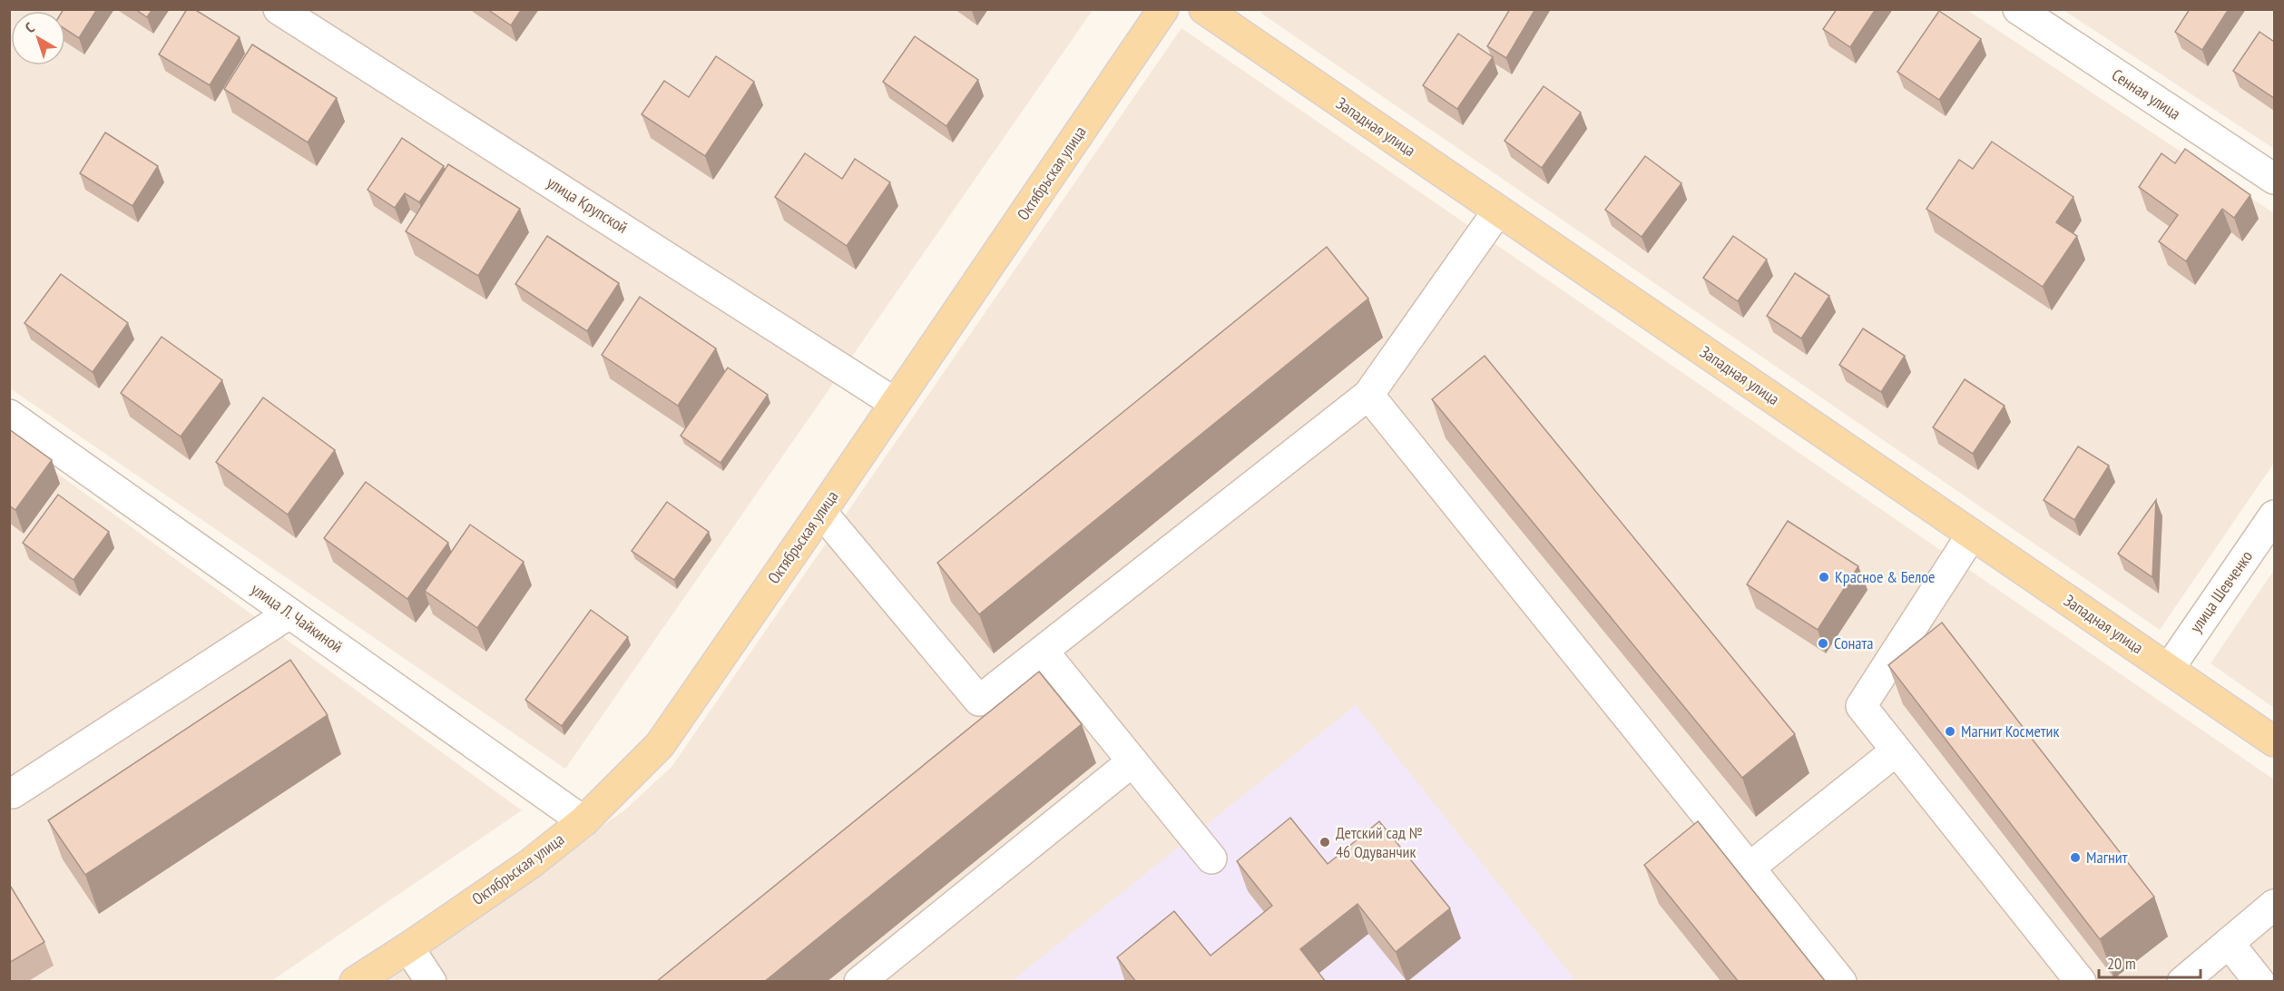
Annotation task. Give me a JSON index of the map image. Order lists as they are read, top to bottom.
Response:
{
  "streets": {
    "main road": ["Западная улица", "Октябрьская улица"],
    "street": [
      "Сенная улица",
      "улица Крупской",
      "улица Шевченко",
      "улица Л. Чайкиной"
    ]
  },
  "crossings": [
    ["Западная улица", "улица Шевченко"],
    ["Октябрьская улица", "улица Крупской"],
    ["Октябрьская улица", "улица Л. Чайкиной"]
  ],
  "places": [
    "Красное & Белое",
    "Соната",
    "Магнит Косметик",
    "Детский сад № 46 Одуванчик",
    "Магнит"
  ],
  "scale_bar": "20 m",
  "north": "top left"
}
